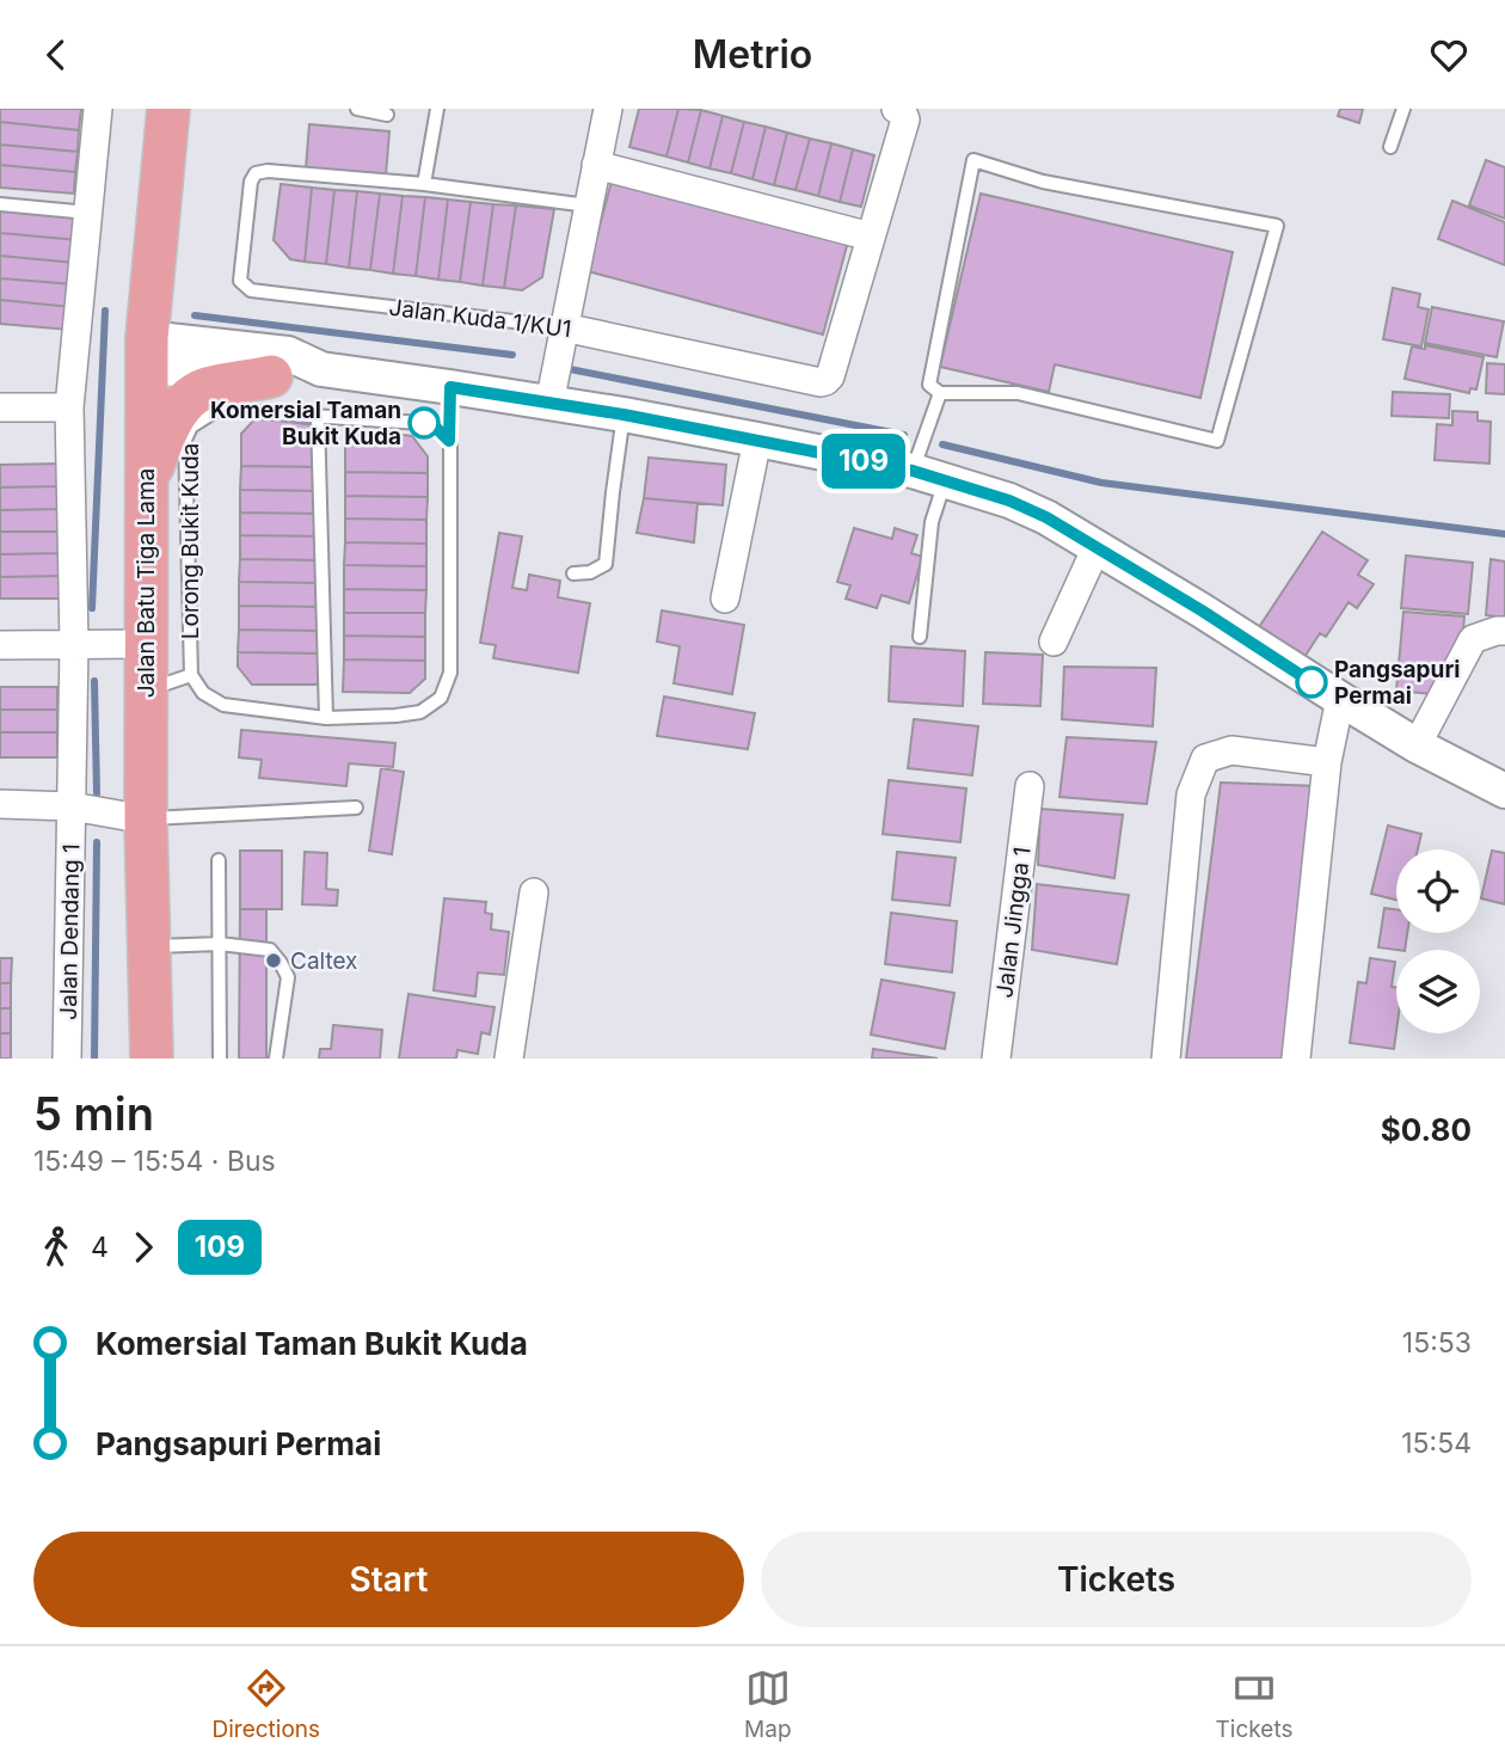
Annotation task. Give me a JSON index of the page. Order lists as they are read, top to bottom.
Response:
{
  "streets": {
    "main road": ["Jalan Batu Tiga Lama"],
    "street": ["Jalan Kuda 1/KU1", "Jalan Jingga 1", "Jalan Dendang 1"],
    "lane": ["Lorong Bukit Kuda"]
  },
  "places": ["Komersial Taman Bukit Kuda", "Pangsapuri Permai", "Caltex"],
  "lines": ["bus line 109"],
  "page": {
    "header": "Metrio",
    "on_map": "109",
    "heading": ["5 min", "15:49 – 15:54 · Bus", "$0.80"],
    "legs": ["4", "109"],
    "list": [
      {
        "name": "Komersial Taman Bukit Kuda",
        "value": "15:53"
      },
      {
        "name": "Pangsapuri Permai",
        "value": "15:54"
      }
    ],
    "buttons": ["Start", "Tickets"],
    "tabs": ["Directions", "Map", "Tickets"]
  }
}
